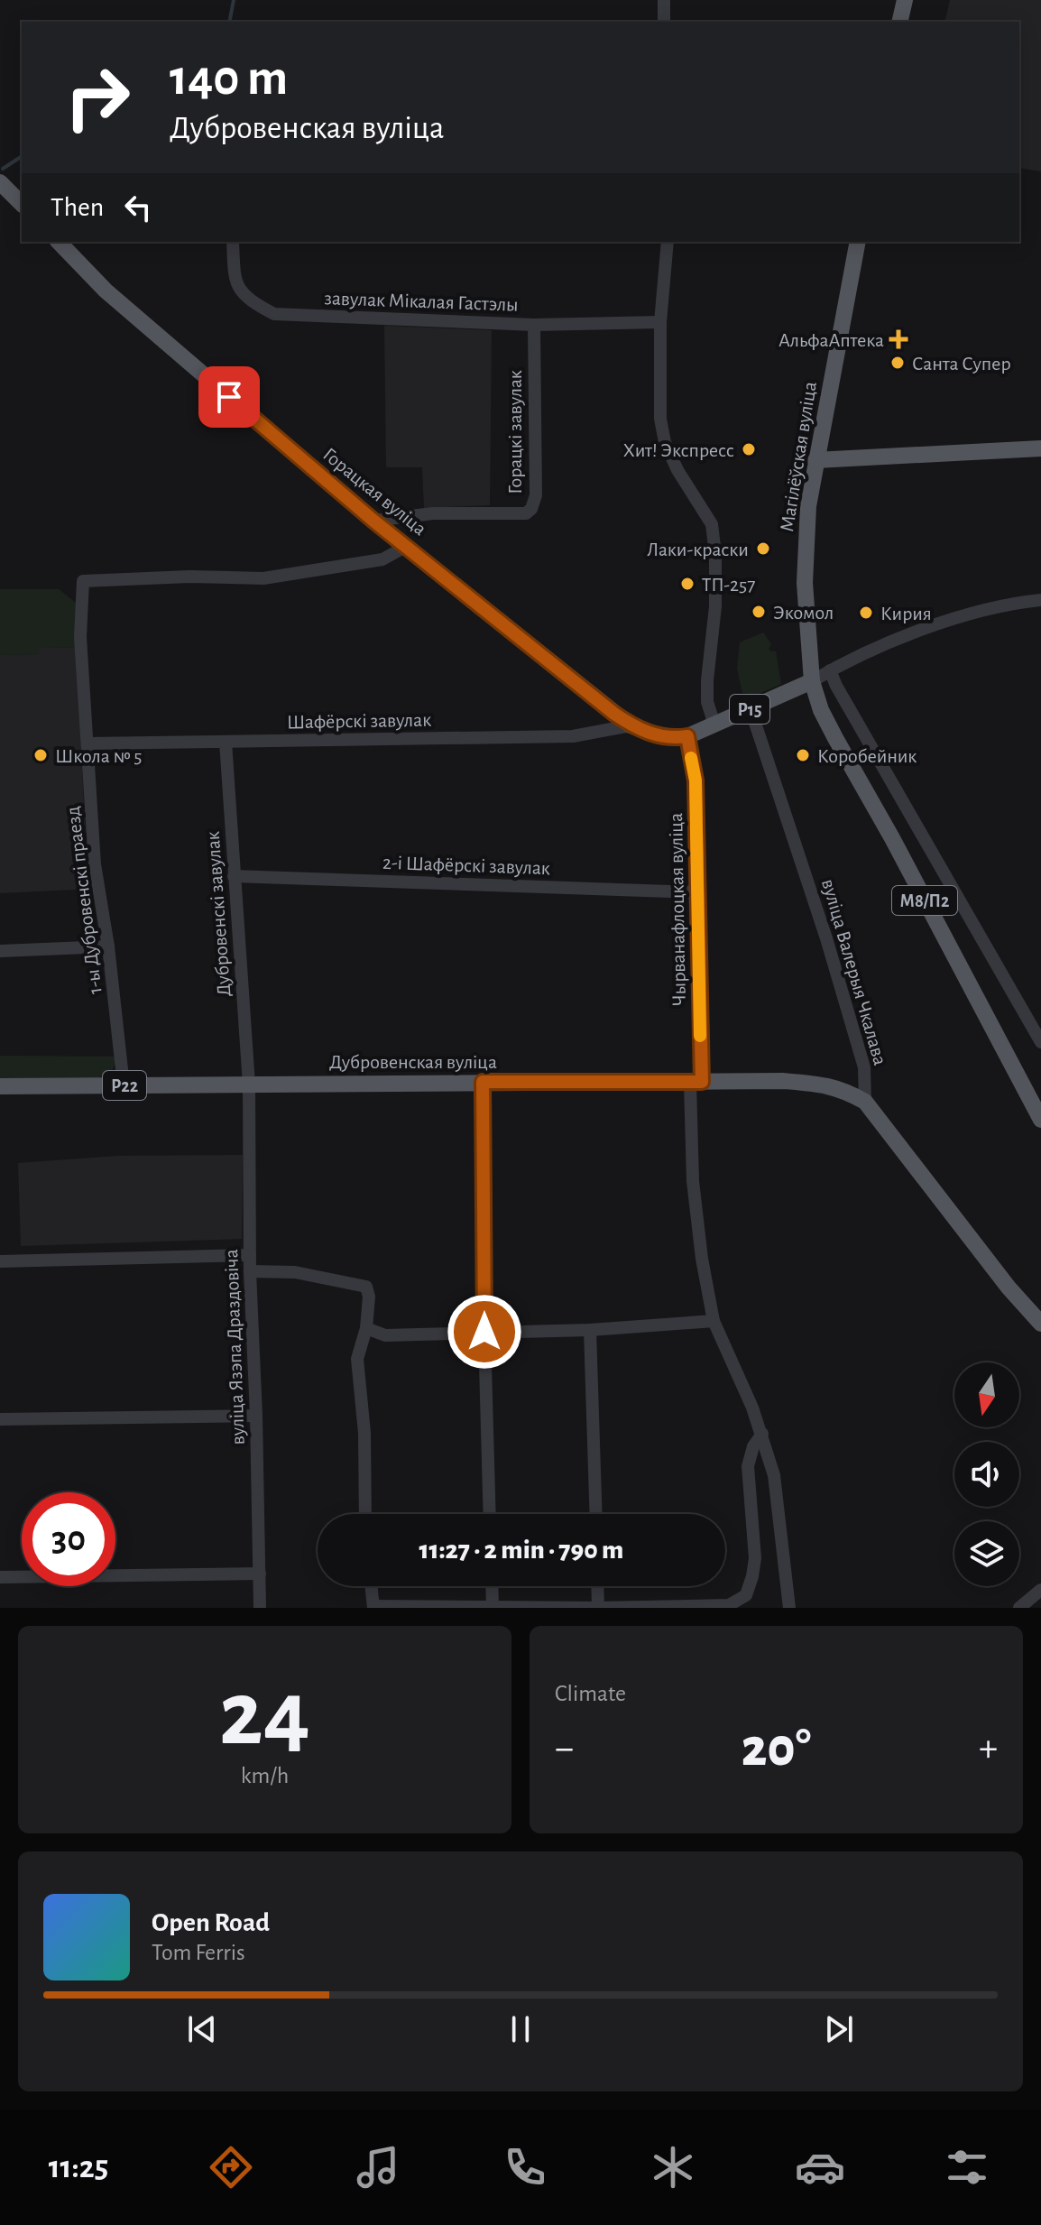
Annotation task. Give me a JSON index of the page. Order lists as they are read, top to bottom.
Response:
{
  "streets": {
    "main road": [
      "Магілёўская вуліца",
      "Горацкая вуліца",
      "Р15",
      "М8/П2",
      "Чырванафлоцкая вуліца",
      "Дубровенская вуліца",
      "Р22"
    ],
    "street": [
      "завулак Мікалая Гастэлы",
      "Горацкі завулак",
      "Шафёрскі завулак",
      "2-і Шафёрскі завулак",
      "1-ы Дубровенскі праезд",
      "Дубровенскі завулак",
      "вуліца Валерыя Чкалава",
      "вуліца Язэпа Драздовіча"
    ]
  },
  "crossings": [
    ["завулак Мікалая Гастэлы", "Горацкі завулак"],
    ["Горацкі завулак", "Горацкая вуліца"],
    ["Магілёўская вуліца", "Р15"],
    ["Магілёўская вуліца", "М8/П2"],
    ["Горацкая вуліца", "Р15"],
    ["Горацкая вуліца", "Шафёрскі завулак"],
    ["Горацкая вуліца", "1-ы Дубровенскі праезд"],
    ["Горацкая вуліца", "Чырванафлоцкая вуліца"],
    ["Р15", "М8/П2"],
    ["Р15", "Чырванафлоцкая вуліца"],
    ["Р15", "вуліца Валерыя Чкалава"],
    ["Шафёрскі завулак", "1-ы Дубровенскі праезд"],
    ["Шафёрскі завулак", "Дубровенскі завулак"],
    ["2-і Шафёрскі завулак", "Чырванафлоцкая вуліца"],
    ["2-і Шафёрскі завулак", "Дубровенскі завулак"],
    ["1-ы Дубровенскі праезд", "Дубровенская вуліца"],
    ["Чырванафлоцкая вуліца", "Дубровенская вуліца"],
    ["Дубровенскі завулак", "Дубровенская вуліца"],
    ["Дубровенскі завулак", "вуліца Язэпа Драздовіча"],
    ["вуліца Валерыя Чкалава", "Дубровенская вуліца"],
    ["вуліца Валерыя Чкалава", "Р22"],
    ["Дубровенская вуліца", "Р22"],
    ["Дубровенская вуліца", "вуліца Язэпа Драздовіча"]
  ],
  "places": {
    "health": ["АльфаАптека"],
    "other": [
      "Санта Супер",
      "Хит! Экспресс",
      "Лаки-краски",
      "ТП-257",
      "Экомол",
      "Кирия",
      "Школа № 5",
      "Коробейник"
    ]
  },
  "north": "bottom",
  "page": {
    "turn": ["140 m", "Дубровенская вуліца"],
    "then": "Then",
    "limit": "30",
    "trip": "11:27 · 2 min · 790 m",
    "tile": [
      ["24", "km/h"],
      "Climate"
    ],
    "heat": ["−", "20°", "+"],
    "song": ["Open Road", "Tom Ferris"],
    "tabs": "11:25"
  }
}
